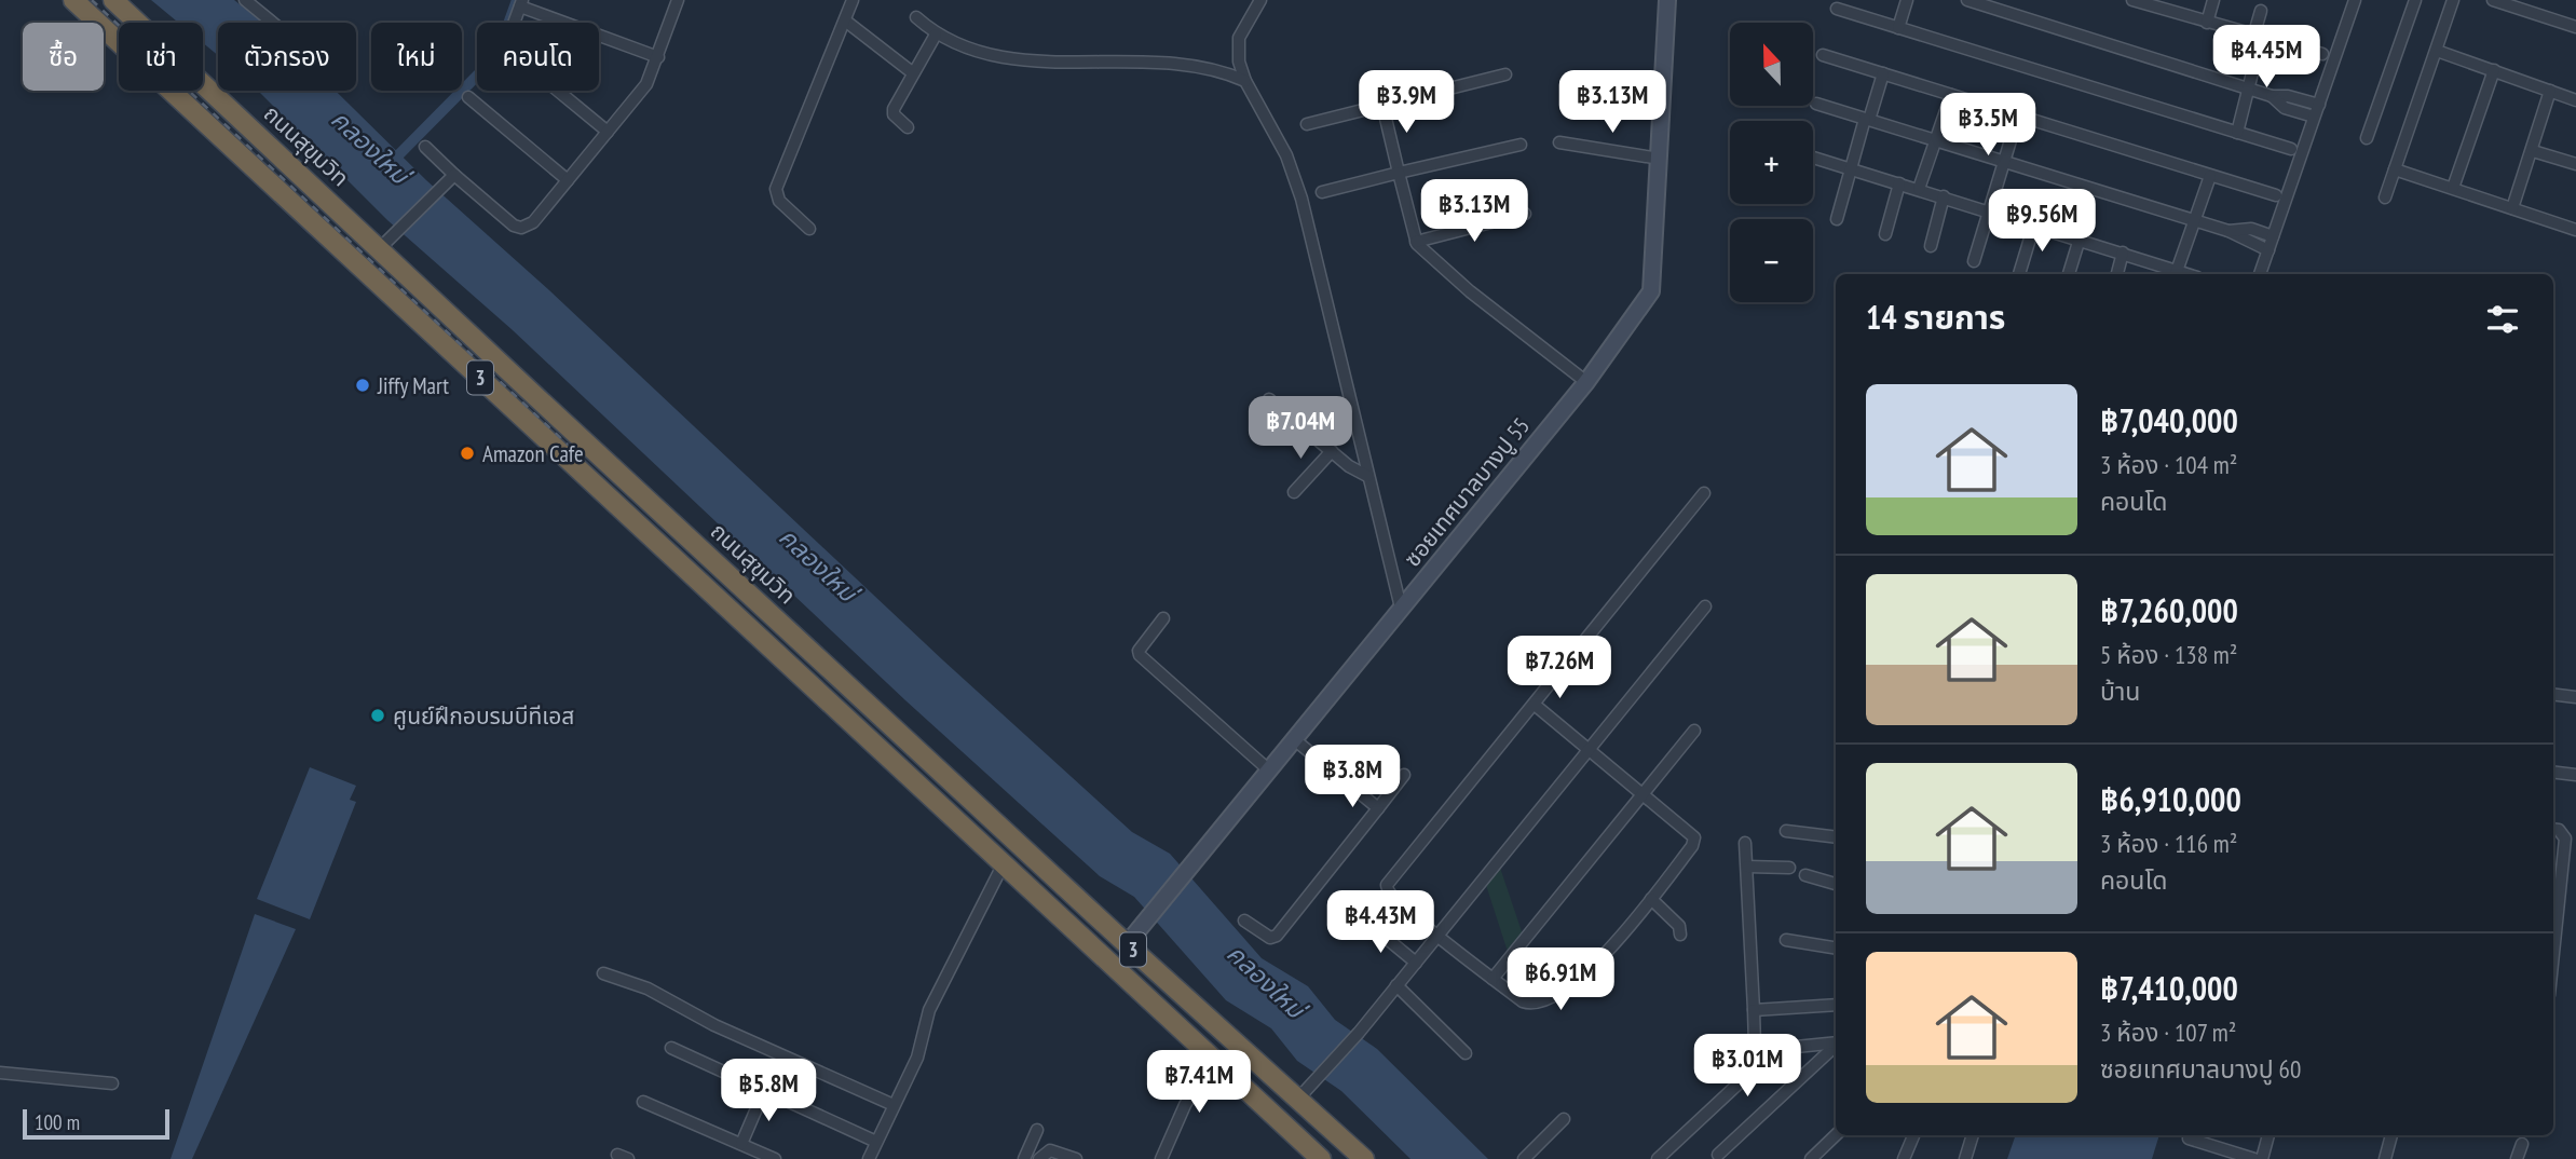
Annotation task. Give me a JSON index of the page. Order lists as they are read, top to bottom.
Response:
{
  "streets": {
    "highway": ["ถนนสุขุมวิท", "3"],
    "street": ["ซอยเทศบาลบางปู 55"]
  },
  "crossings": [
    ["ถนนสุขุมวิท", "ซอยเทศบาลบางปู 55"]
  ],
  "water": ["คลองใหม่"],
  "places": ["Jiffy Mart", "Amazon Cafe", "ศูนย์ฝึกอบรมบีทีเอส"],
  "scale_bar": "100 m",
  "north": "top",
  "page": {
    "map_buttons": ["+", "−"],
    "chip": [
      "ซื้อ",
      "เช่า",
      "ตัวกรอง",
      "ใหม่",
      "คอนโด"
    ],
    "price": [
      "฿4.45M",
      "฿3.9M",
      "฿3.13M",
      "฿3.5M",
      "฿3.13M",
      "฿9.56M",
      "฿7.04M",
      "฿7.26M",
      "฿3.8M",
      "฿4.43M",
      "฿6.91M",
      "฿3.01M",
      "฿7.41M",
      "฿5.8M"
    ],
    "heading": "14 รายการ",
    "list": [
      {
        "name": "฿7,040,000",
        "note": "3 ห้อง · 104 m² · คอนโด"
      },
      {
        "name": "฿7,260,000",
        "note": "5 ห้อง · 138 m² · บ้าน"
      },
      {
        "name": "฿6,910,000",
        "note": "3 ห้อง · 116 m² · คอนโด"
      },
      {
        "name": "฿7,410,000",
        "note": "3 ห้อง · 107 m² · ซอยเทศบาลบางปู 60"
      }
    ],
    "scale": "100 m"
  }
}
